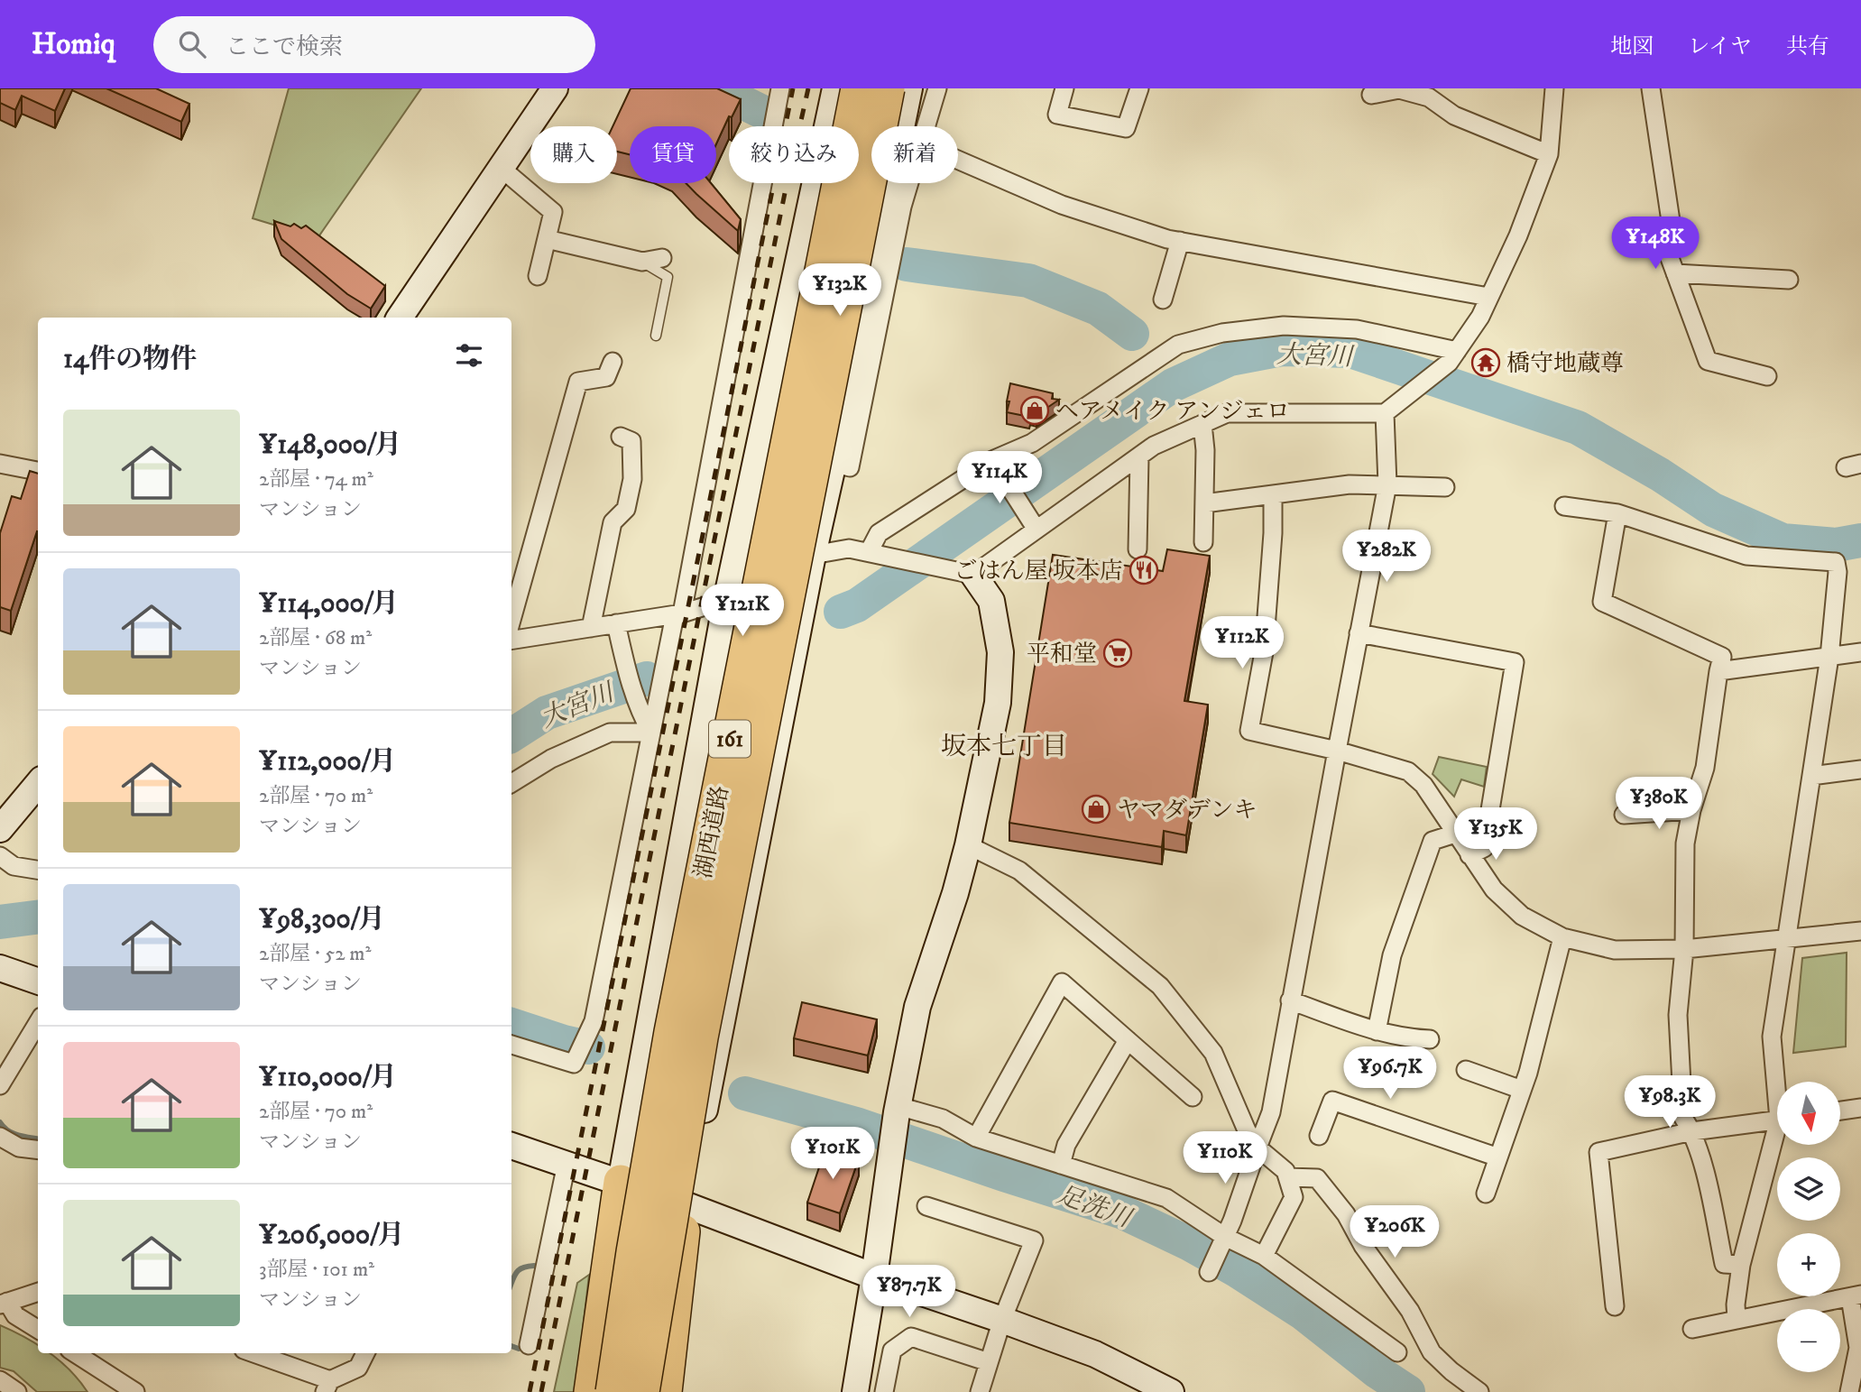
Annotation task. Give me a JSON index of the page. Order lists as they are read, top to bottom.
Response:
{
  "streets": {
    "highway": ["161", "湖西道路"]
  },
  "districts": ["坂本七丁目"],
  "water": ["大宮川", "足洗川"],
  "places": {
    "temple": ["橋守地蔵尊"],
    "shop": ["ヘアメイク アンジェロ", "ヤマダデンキ"],
    "restaurant": ["ごはん屋 坂本店"],
    "supermarket": ["平和堂"]
  },
  "north": "bottom",
  "page": {
    "header": "Homiq",
    "search": "ここで検索",
    "nav": ["地図", "レイヤ", "共有"],
    "chip": [
      "購入",
      "賃貸",
      "絞り込み",
      "新着"
    ],
    "price": [
      "¥148K",
      "¥132K",
      "¥114K",
      "¥282K",
      "¥121K",
      "¥112K",
      "¥380K",
      "¥135K",
      "¥96.7K",
      "¥98.3K",
      "¥101K",
      "¥110K",
      "¥206K",
      "¥87.7K"
    ],
    "heading": "14件の物件",
    "list": [
      {
        "name": "¥148,000/月",
        "note": "2部屋 · 74 m² · マンション"
      },
      {
        "name": "¥114,000/月",
        "note": "2部屋 · 68 m² · マンション"
      },
      {
        "name": "¥112,000/月",
        "note": "2部屋 · 70 m² · マンション"
      },
      {
        "name": "¥98,300/月",
        "note": "2部屋 · 52 m² · マンション"
      },
      {
        "name": "¥110,000/月",
        "note": "2部屋 · 70 m² · マンション"
      },
      {
        "name": "¥206,000/月",
        "note": "3部屋 · 101 m² · マンション"
      }
    ],
    "map_buttons": ["+", "−"]
  }
}
